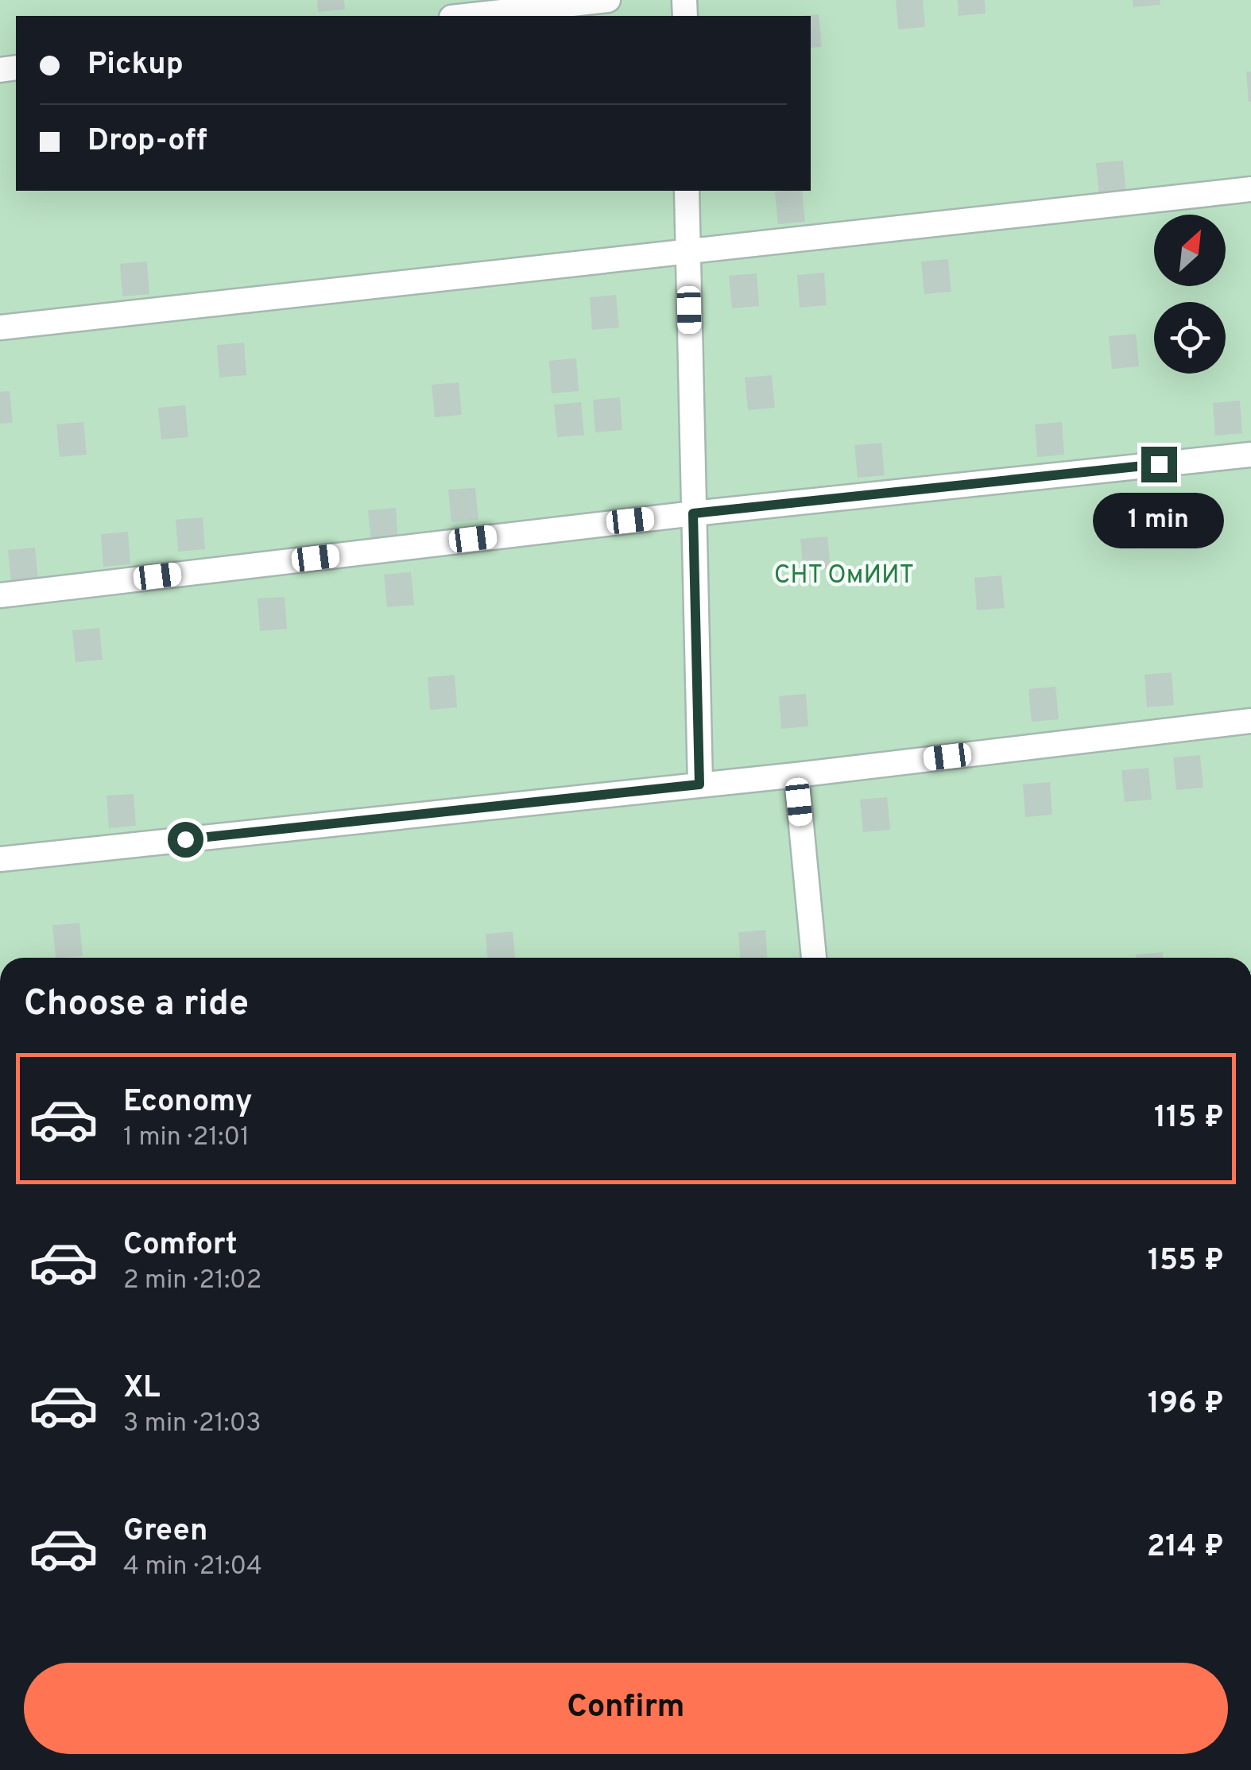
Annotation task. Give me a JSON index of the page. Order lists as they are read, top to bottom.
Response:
{
  "parks": ["СНТ ОмИИТ"],
  "north": "top right",
  "page": {
    "banner": ["Pickup", "Drop-off"],
    "bubble": "1 min",
    "heading": "Choose a ride",
    "list": [
      {
        "name": "Economy",
        "note": "1 min · 21:01",
        "value": "115 ₽"
      },
      {
        "name": "Comfort",
        "note": "2 min · 21:02",
        "value": "155 ₽"
      },
      {
        "name": "XL",
        "note": "3 min · 21:03",
        "value": "196 ₽"
      },
      {
        "name": "Green",
        "note": "4 min · 21:04",
        "value": "214 ₽"
      }
    ],
    "buttons": "Confirm"
  }
}
